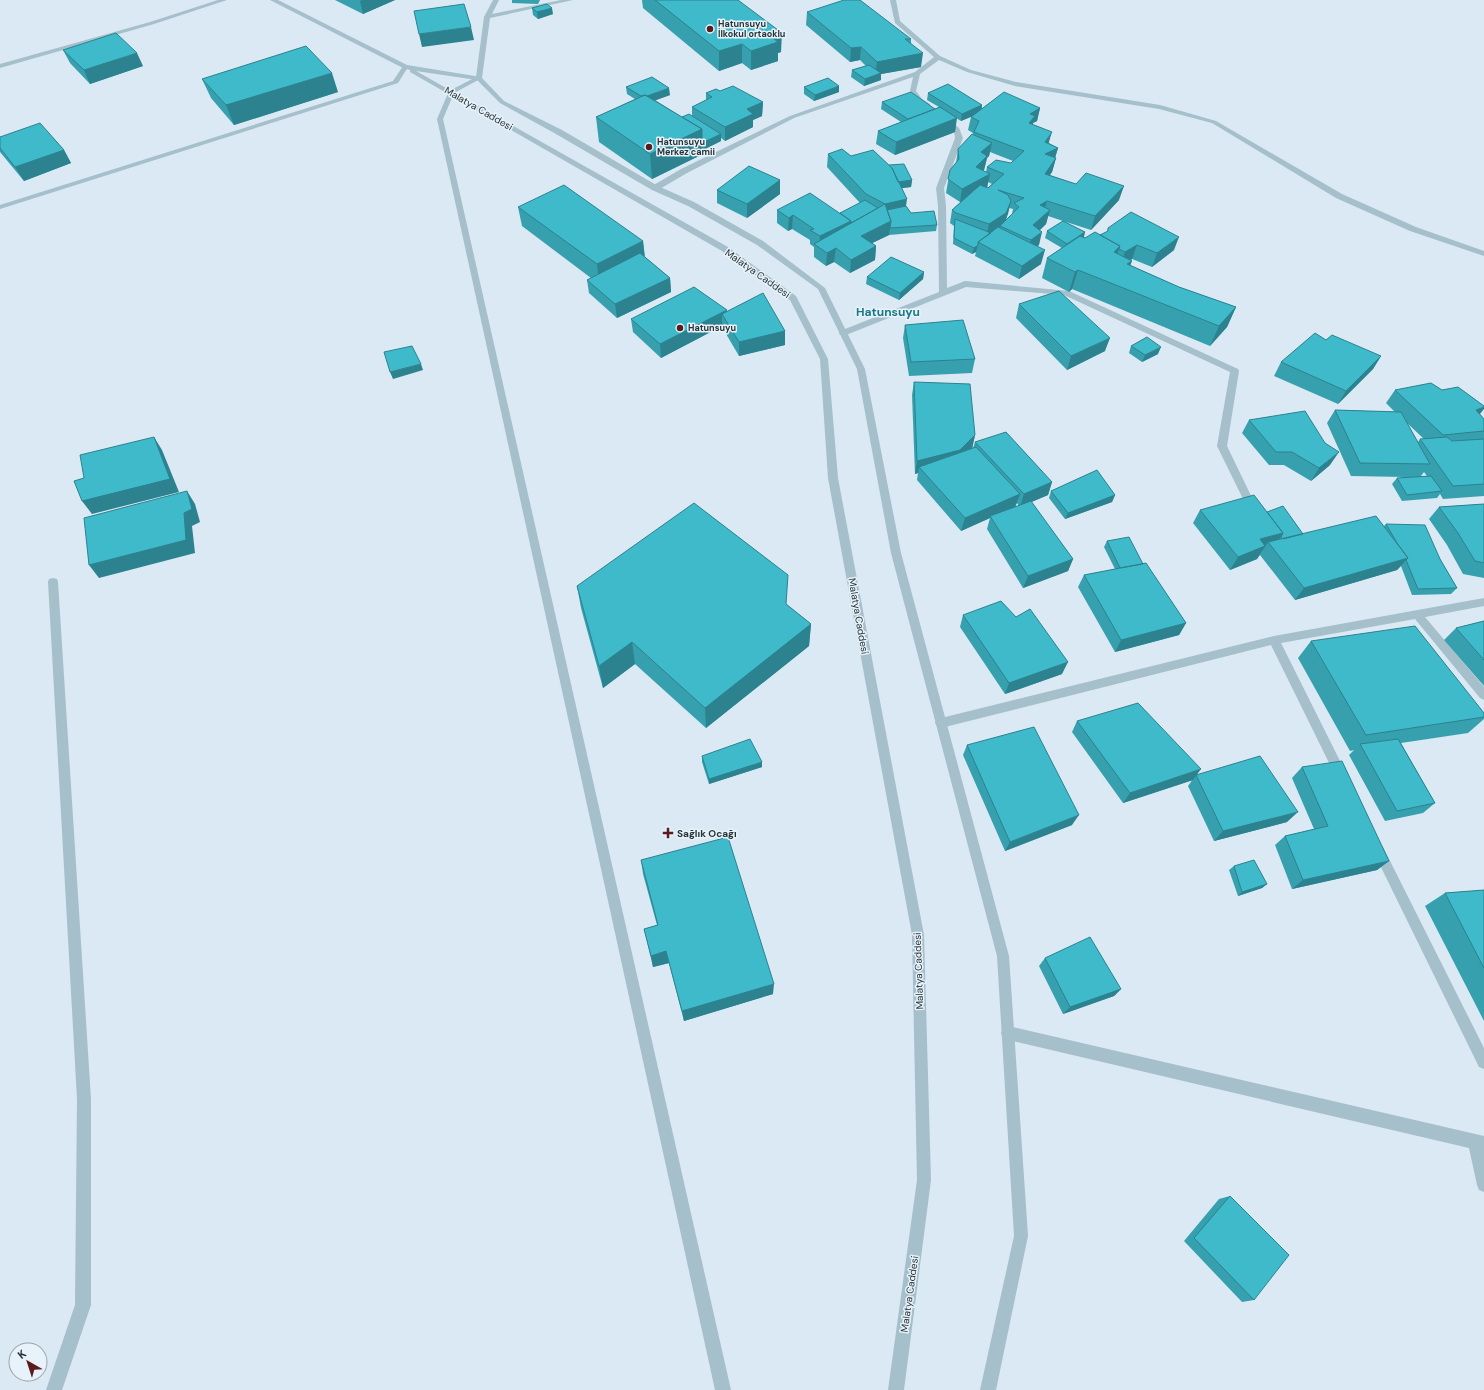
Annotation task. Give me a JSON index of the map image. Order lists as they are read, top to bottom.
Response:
{
  "streets": {
    "street": ["Malatya Caddesi"]
  },
  "districts": ["Hatunsuyu"],
  "places": {
    "other": ["Hatunsuyu İlkokul ortaoklu", "Hatunsuyu Merkez camii", "Hatunsuyu"],
    "health": ["Sağlık Ocağı"]
  },
  "north": "top left"
}
